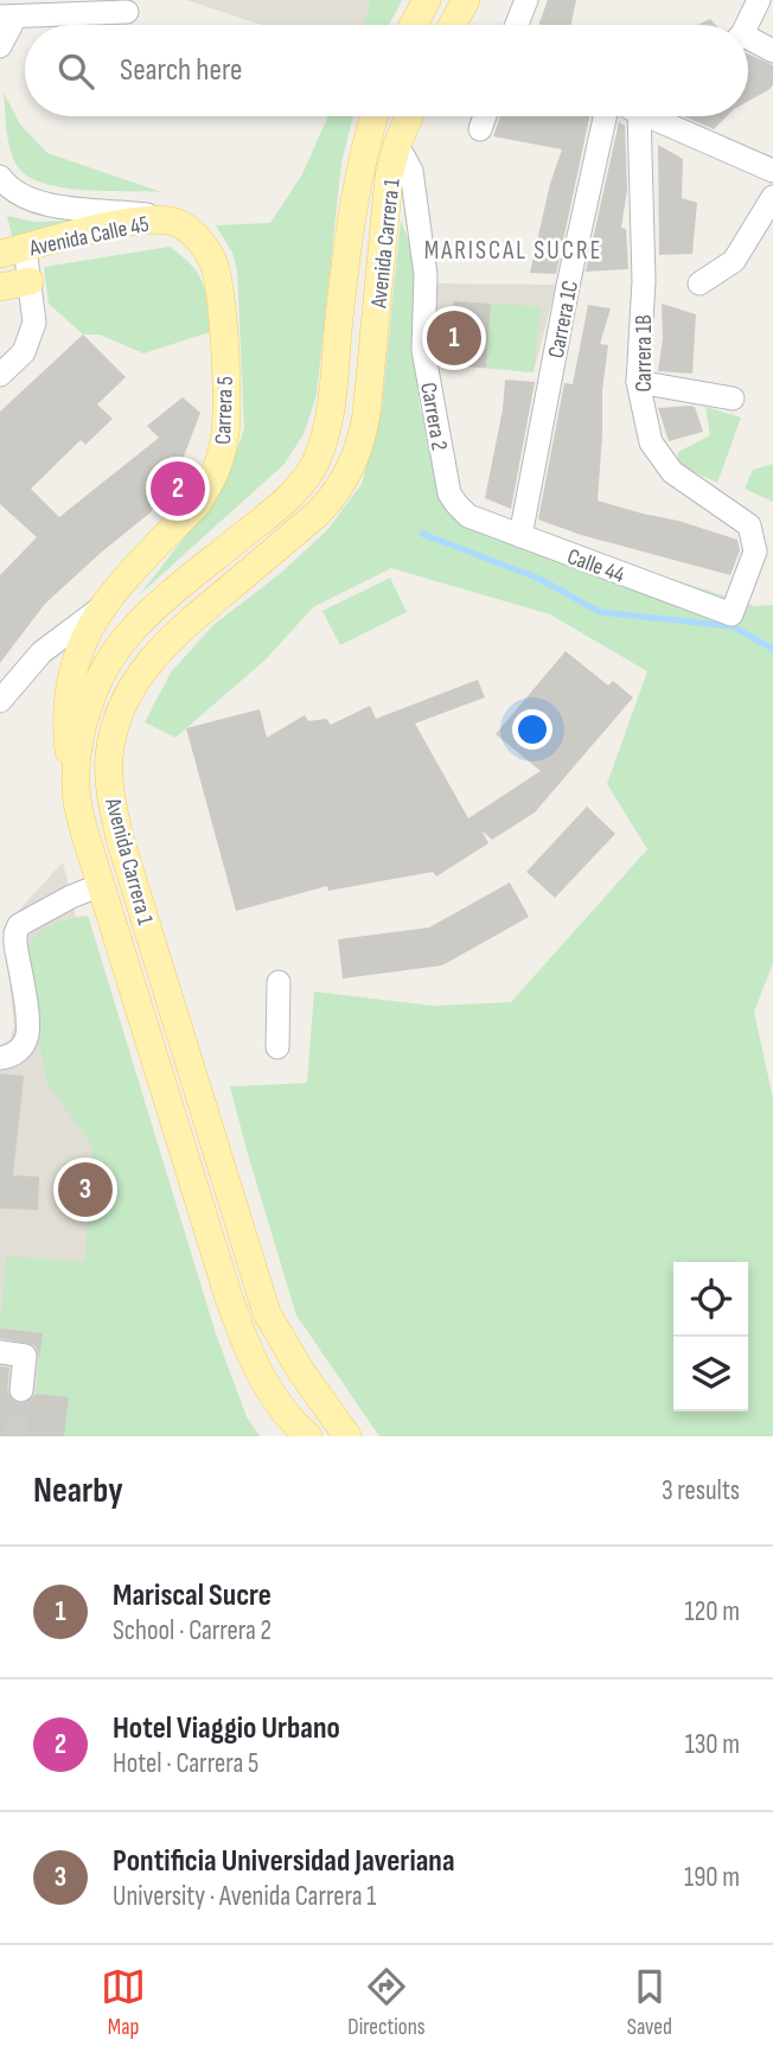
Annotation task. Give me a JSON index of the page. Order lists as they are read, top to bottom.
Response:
{
  "streets": {
    "main road": ["Avenida Calle 45", "Avenida Carrera 1", "Carrera 5"],
    "street": [
      "Carrera 1C",
      "Carrera 1B",
      "Carrera 2",
      "Calle 44"
    ]
  },
  "crossings": [
    ["Avenida Calle 45", "Carrera 5"],
    ["Avenida Carrera 1", "Carrera 5"],
    ["Avenida Carrera 1", "Carrera 2"],
    ["Carrera 1C", "Calle 44"],
    ["Carrera 1B", "Calle 44"],
    ["Carrera 2", "Calle 44"]
  ],
  "districts": ["MARISCAL SUCRE"],
  "page": {
    "search": "Search here",
    "pins": ["1", "2", "3"],
    "heading": ["Nearby", "3 results"],
    "list": [
      {
        "mark": "1",
        "name": "Mariscal Sucre",
        "note": "School · Carrera 2",
        "value": "120 m"
      },
      {
        "mark": "2",
        "name": "Hotel Viaggio Urbano",
        "note": "Hotel · Carrera 5",
        "value": "130 m"
      },
      {
        "mark": "3",
        "name": "Pontificia Universidad Javeriana",
        "note": "University · Avenida Carrera 1",
        "value": "190 m"
      }
    ],
    "nav": ["Map", "Directions", "Saved"]
  }
}
